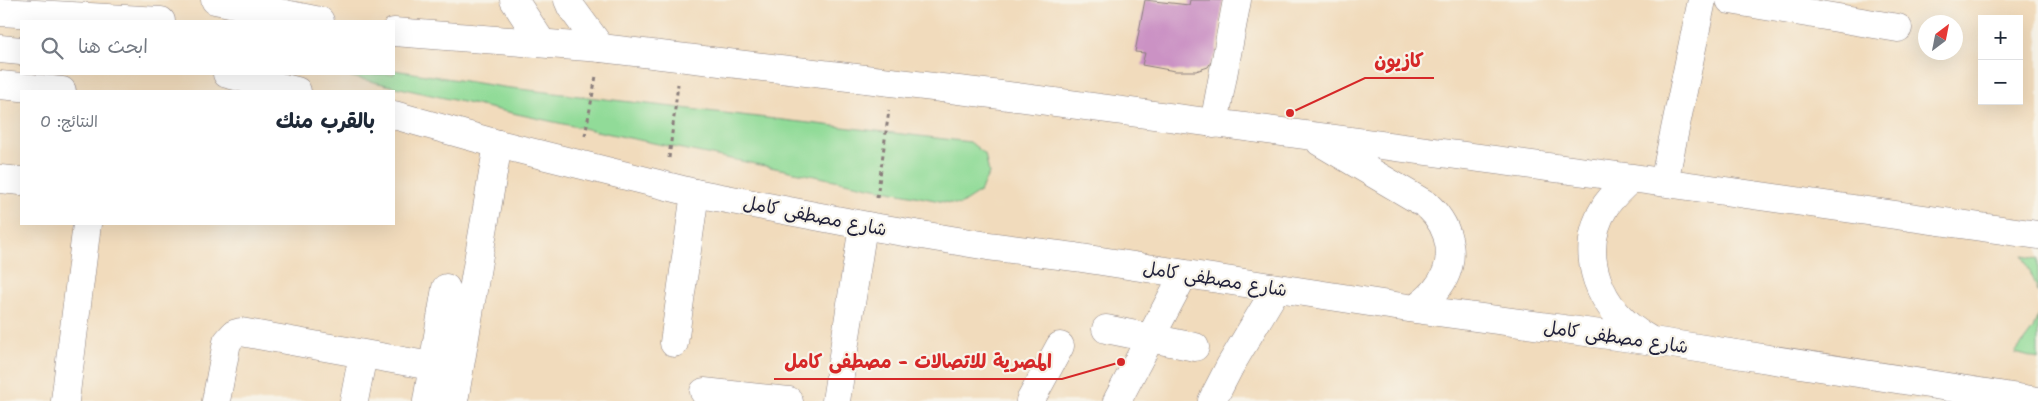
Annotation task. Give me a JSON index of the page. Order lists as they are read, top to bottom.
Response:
{
  "streets": {
    "main road": ["شارع مصطفى كامل"]
  },
  "places": ["كازيون", "المصرية للاتصالات - مصطفى كامل"],
  "north": "top right",
  "page": {
    "map_buttons": ["+", "−"],
    "search": "ابحث هنا",
    "heading": ["بالقرب منك", "النتائج: 0"]
  }
}
